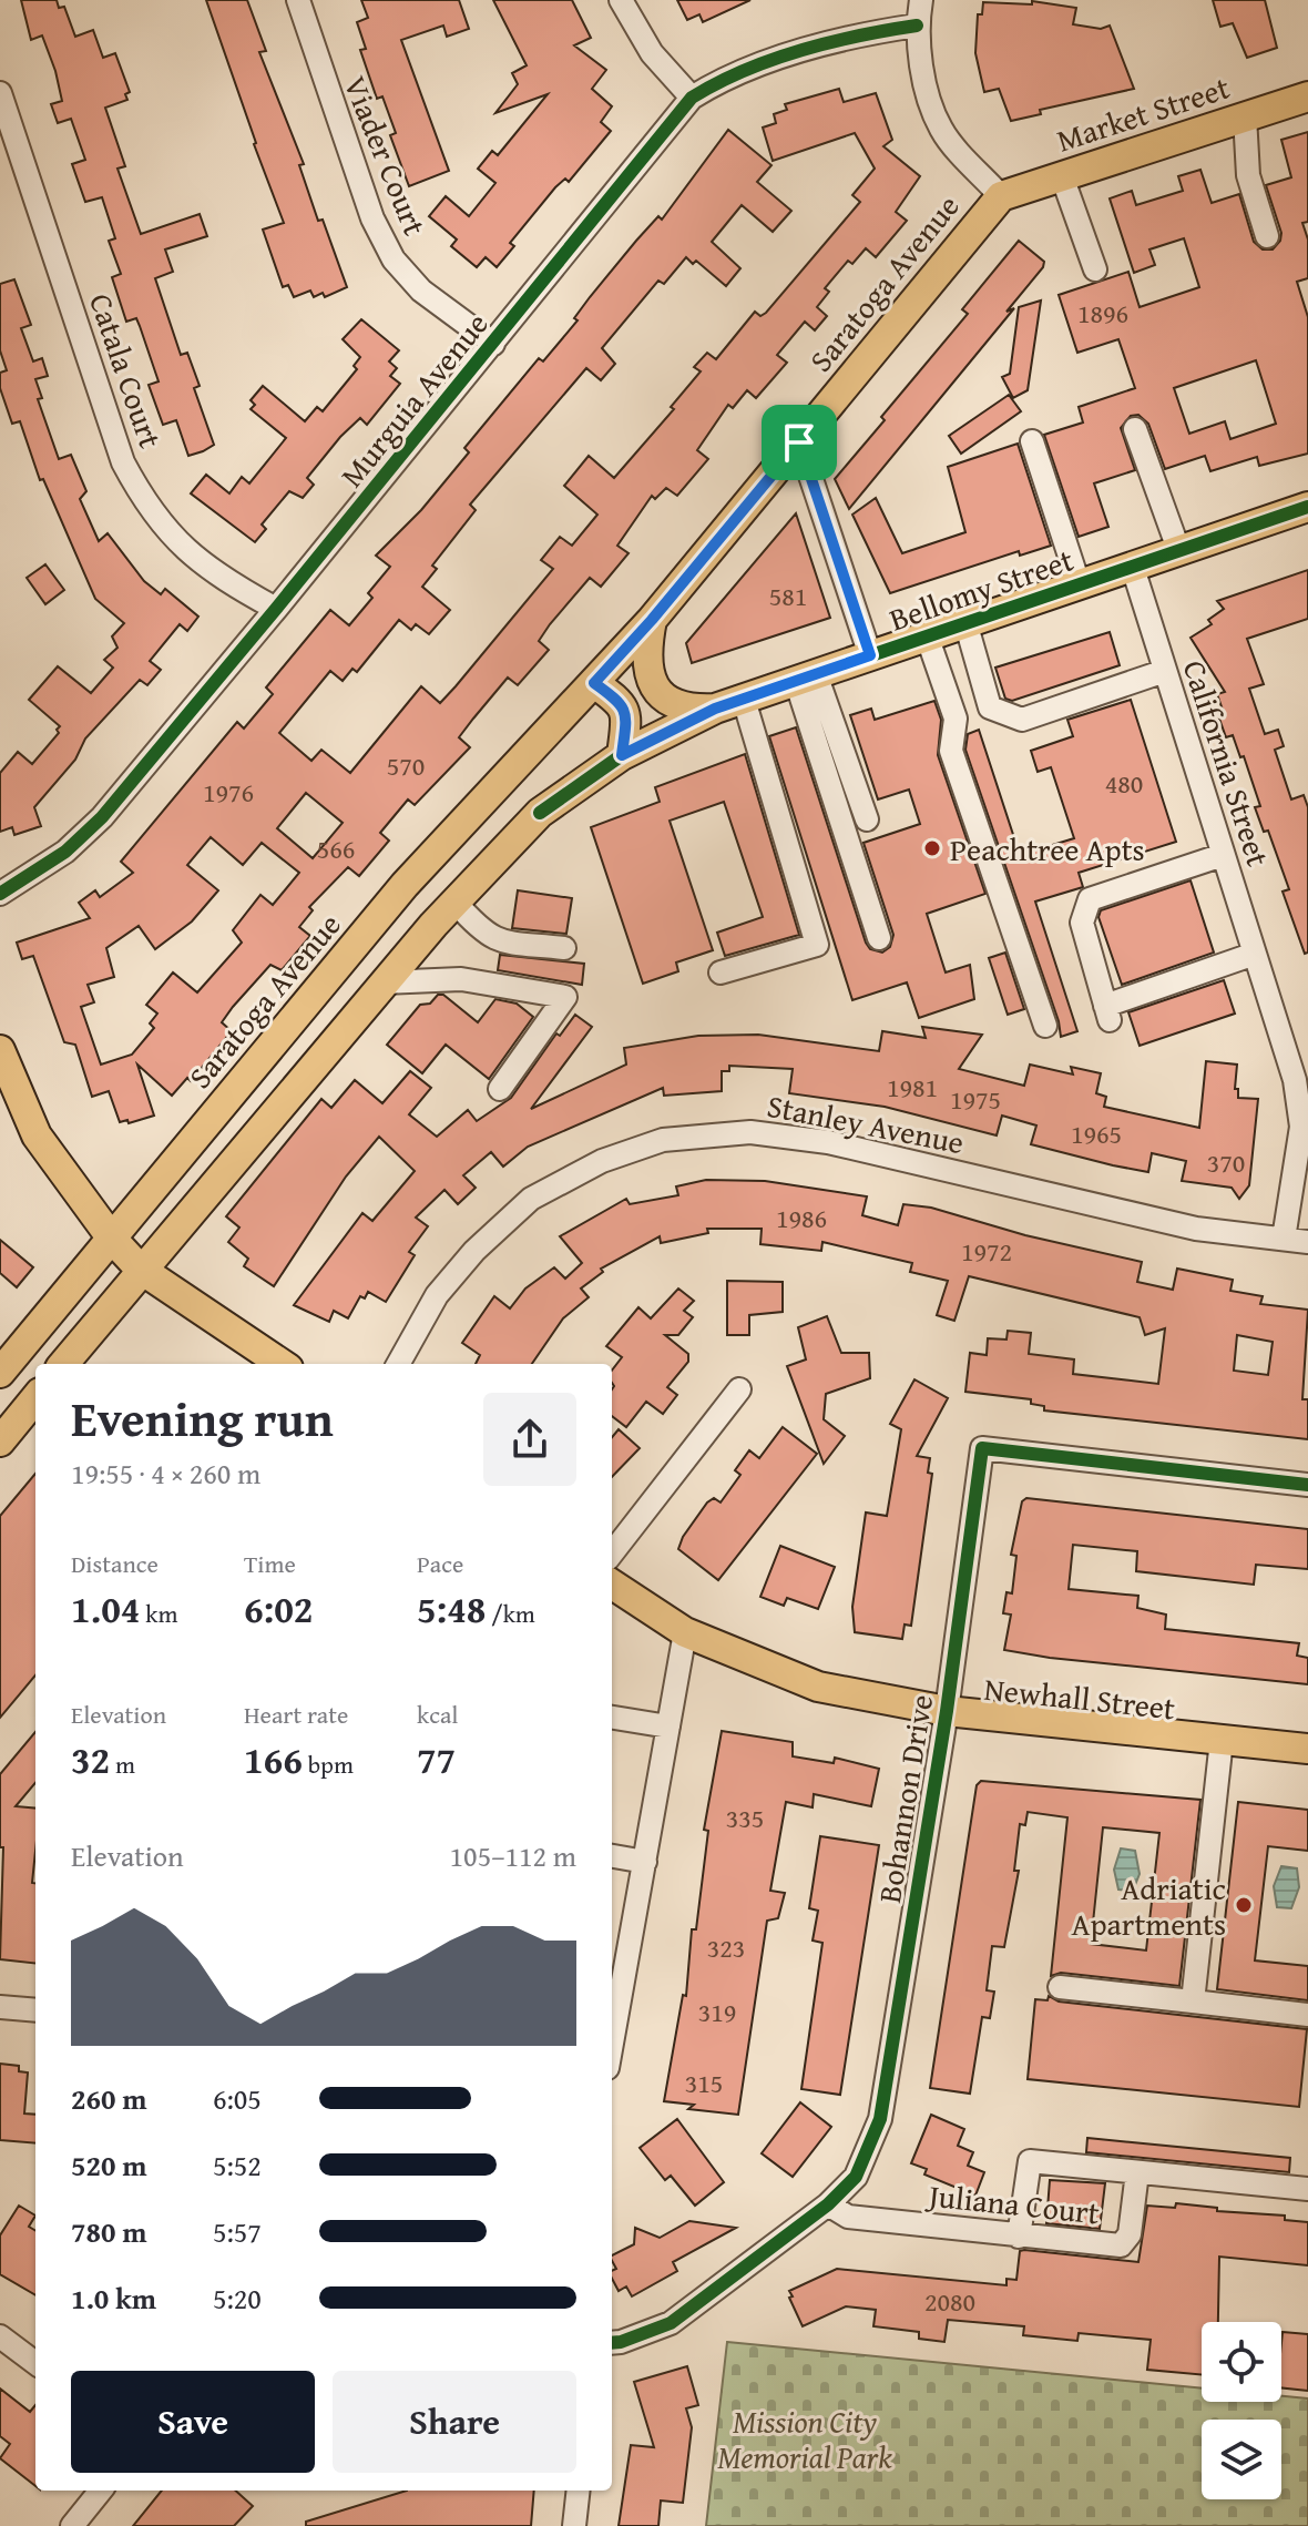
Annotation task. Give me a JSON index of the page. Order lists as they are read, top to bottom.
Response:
{
  "streets": {
    "main road": [
      "Market Street",
      "Saratoga Avenue",
      "Bellomy Street",
      "Newhall Street"
    ],
    "street": [
      "Viader Court",
      "Catala Court",
      "Murguia Avenue",
      "California Street",
      "Stanley Avenue",
      "Bohannon Drive",
      "Juliana Court"
    ]
  },
  "crossings": [
    ["Market Street", "Saratoga Avenue"],
    ["Viader Court", "Murguia Avenue"],
    ["Catala Court", "Murguia Avenue"],
    ["Bellomy Street", "California Street"],
    ["California Street", "Stanley Avenue"],
    ["Newhall Street", "Bohannon Drive"],
    ["Bohannon Drive", "Juliana Court"]
  ],
  "parks": ["Mission City Memorial Park"],
  "places": ["Peachtree Apts", "Adriatic Apartments"],
  "house_numbers": [
    "1896",
    "581",
    "570",
    "480",
    "1976",
    "566",
    "1981",
    "1975",
    "1965",
    "370",
    "1986",
    "1972",
    "335",
    "323",
    "319",
    "315",
    "2080"
  ],
  "page": {
    "heading": ["Evening run", "19:55 · 4 × 260 m"],
    "stats": [
      ["Distance", "1.04 km"],
      ["Time", "6:02"],
      ["Pace", "5:48 /km"],
      ["Elevation", "32 m"],
      ["Heart rate", "166 bpm"],
      ["kcal", "77"]
    ],
    "chart": ["Elevation", "105–112 m"],
    "list": [
      {
        "name": "260 m",
        "note": "6:05"
      },
      {
        "name": "520 m",
        "note": "5:52"
      },
      {
        "name": "780 m",
        "note": "5:57"
      },
      {
        "name": "1.0 km",
        "note": "5:20"
      }
    ],
    "buttons": ["Save", "Share"]
  }
}
